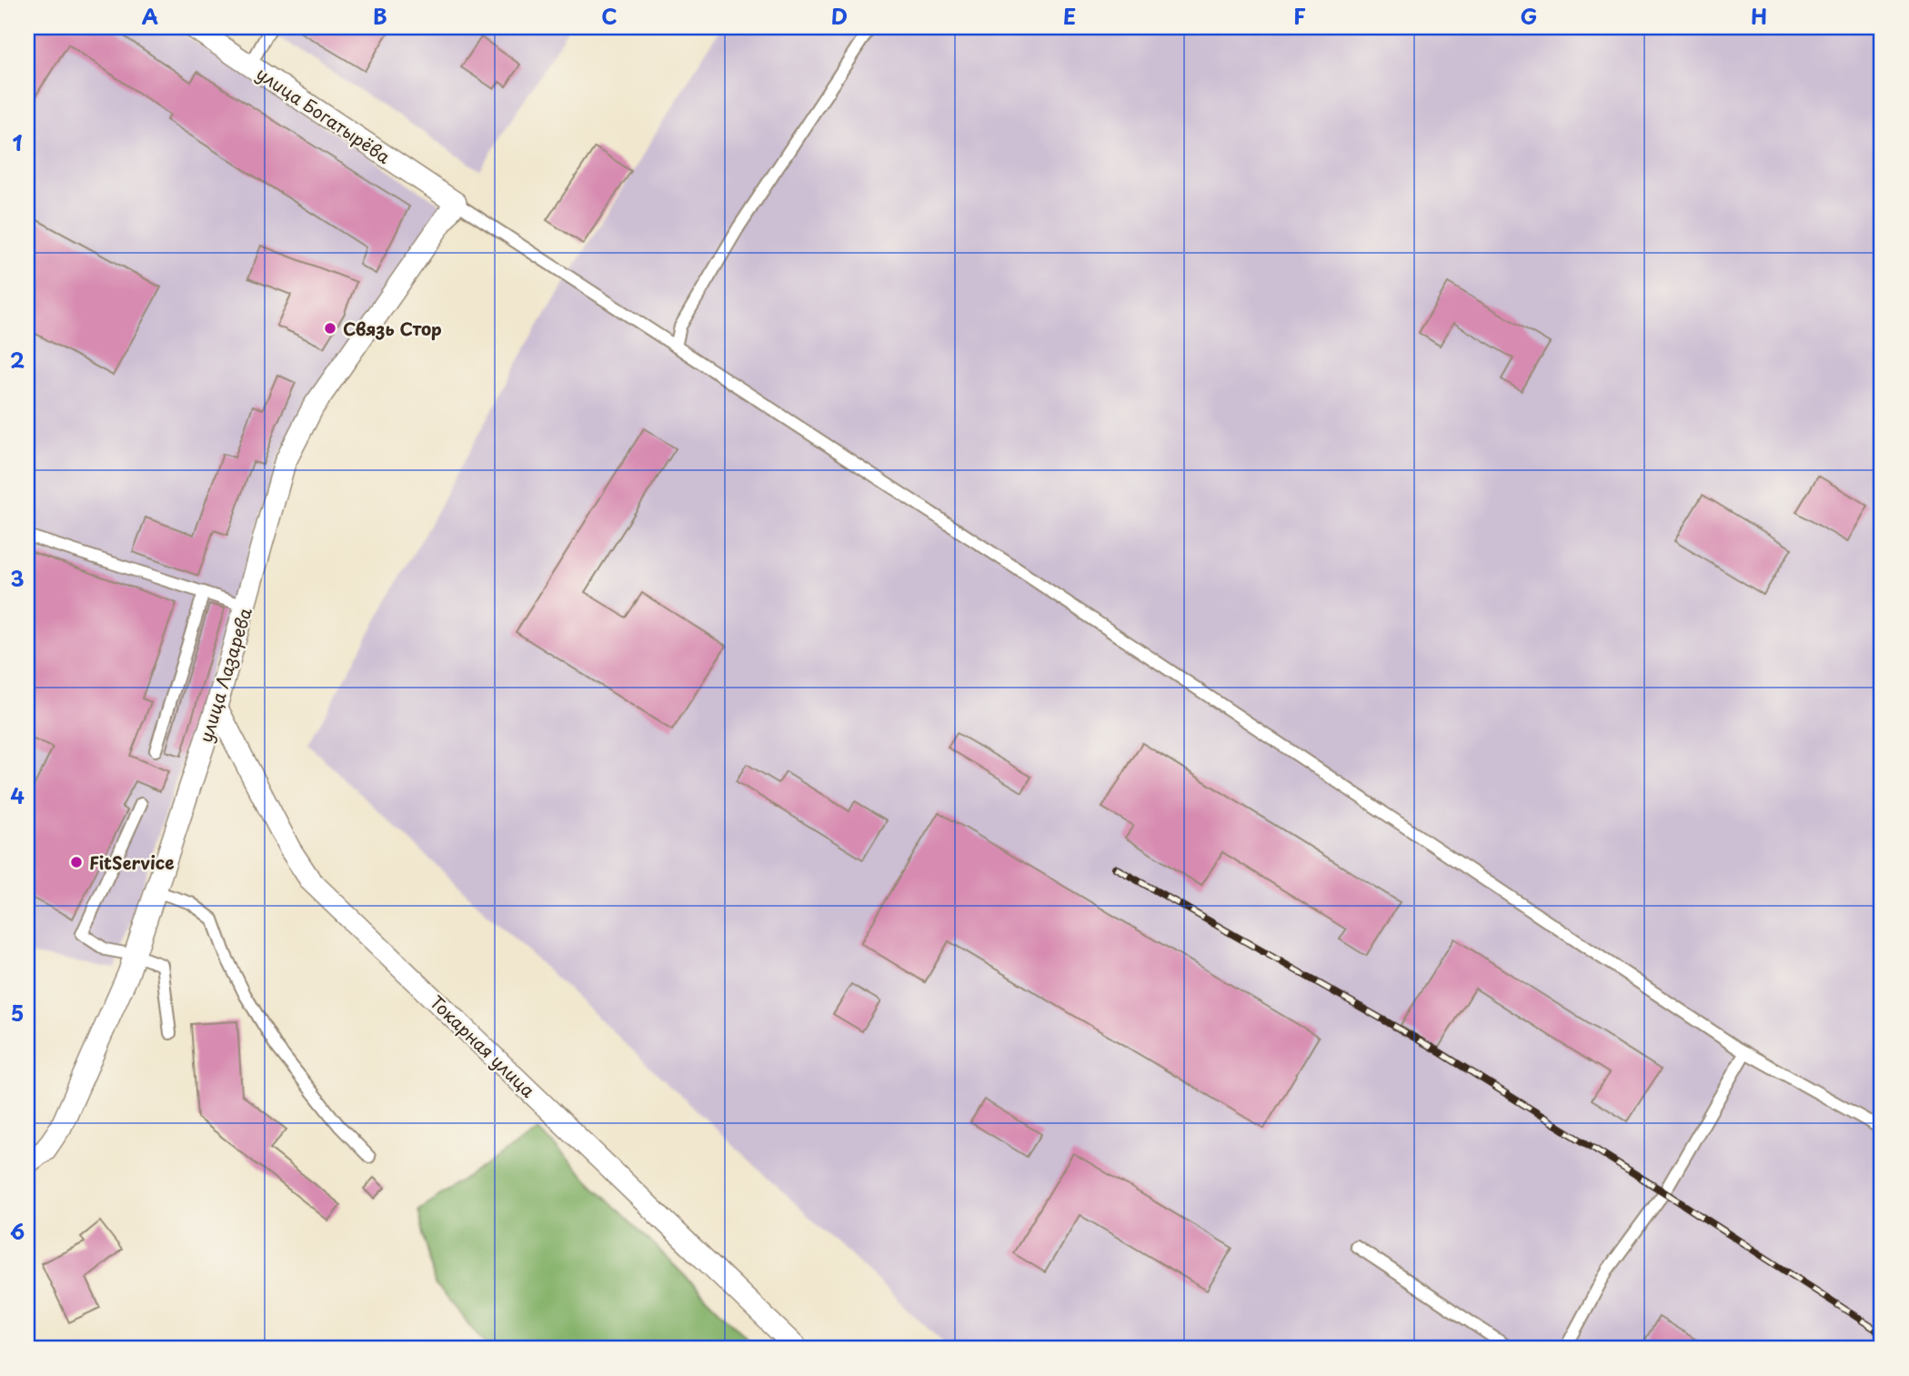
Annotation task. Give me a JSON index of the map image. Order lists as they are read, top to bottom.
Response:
{
  "streets": {
    "street": ["улица Богатырёва", "улица Лазарева", "Токарная улица"]
  },
  "crossings": [
    ["улица Богатырёва", "улица Лазарева"],
    ["улица Лазарева", "Токарная улица"]
  ],
  "places": ["Связь Стор", "FitService"],
  "grid": {
    "columns": [
      "A",
      "B",
      "C",
      "D",
      "E",
      "F",
      "G",
      "H"
    ],
    "rows": [
      "1",
      "2",
      "3",
      "4",
      "5",
      "6"
    ]
  }
}
